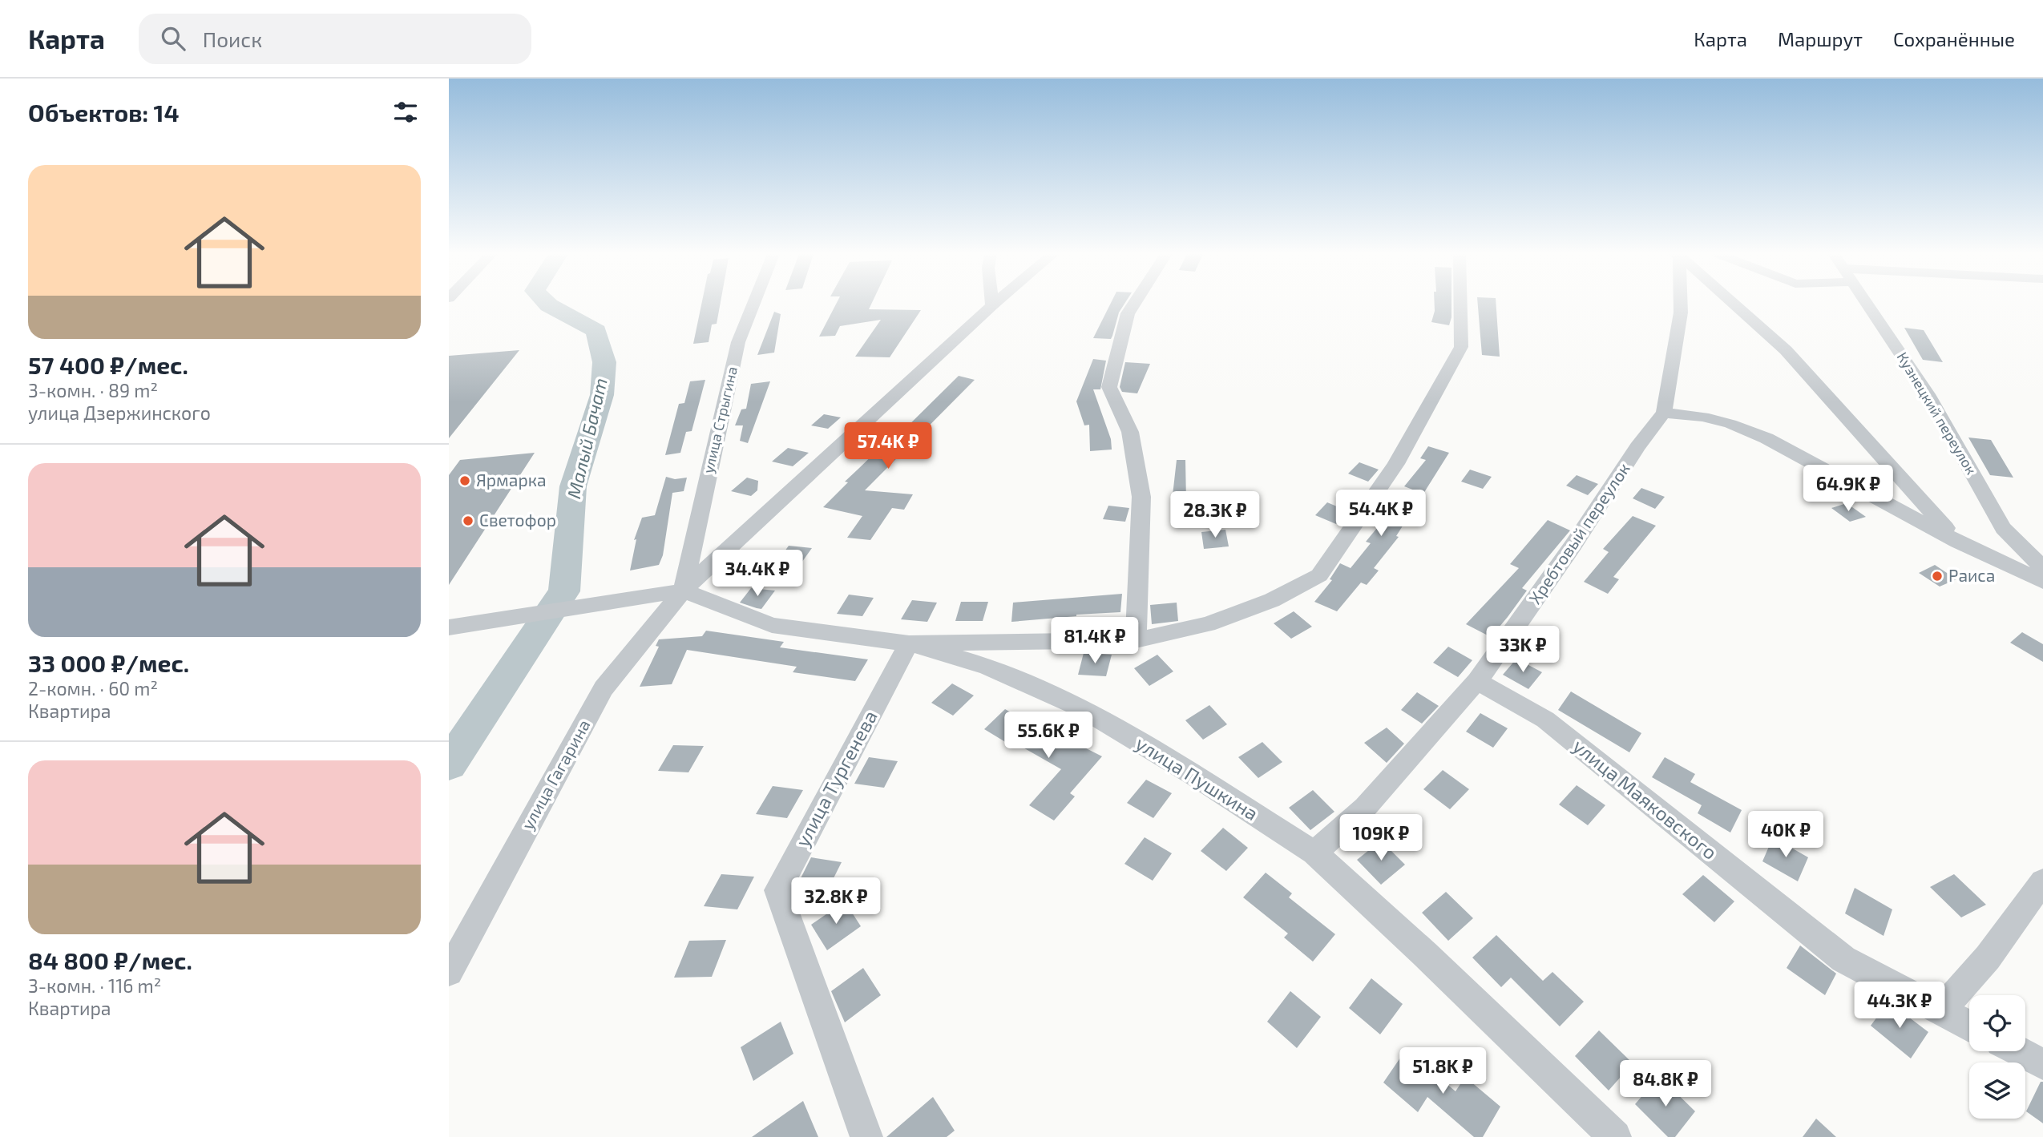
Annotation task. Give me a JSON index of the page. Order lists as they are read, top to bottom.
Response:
{
  "streets": {
    "street": [
      "Кузнецкий переулок",
      "улица Стрыгина",
      "Хребтовый переулок",
      "улица Гагарина",
      "улица Тургенева",
      "улица Пушкина",
      "улица Маяковского"
    ]
  },
  "crossings": [
    ["улица Стрыгина", "улица Гагарина"],
    ["улица Стрыгина", "улица Пушкина"],
    ["Хребтовый переулок", "улица Пушкина"],
    ["Хребтовый переулок", "улица Маяковского"],
    ["улица Гагарина", "улица Пушкина"],
    ["улица Тургенева", "улица Пушкина"]
  ],
  "water": ["Малый Бачат"],
  "places": ["Ярмарка", "Светофор", "Раиса"],
  "page": {
    "header": "Карта",
    "search": "Поиск",
    "nav": ["Карта", "Маршрут", "Сохранённые"],
    "heading": "Объектов: 14",
    "list": [
      {
        "name": "57 400 ₽/мес.",
        "note": "3-комн. · 89 m² · улица Дзержинского"
      },
      {
        "name": "33 000 ₽/мес.",
        "note": "2-комн. · 60 m² · Квартира"
      },
      {
        "name": "84 800 ₽/мес.",
        "note": "3-комн. · 116 m² · Квартира"
      }
    ],
    "price": [
      "57.4K ₽",
      "64.9K ₽",
      "54.4K ₽",
      "28.3K ₽",
      "34.4K ₽",
      "81.4K ₽",
      "33K ₽",
      "55.6K ₽",
      "40K ₽",
      "109K ₽",
      "32.8K ₽",
      "44.3K ₽",
      "51.8K ₽",
      "84.8K ₽"
    ]
  }
}
